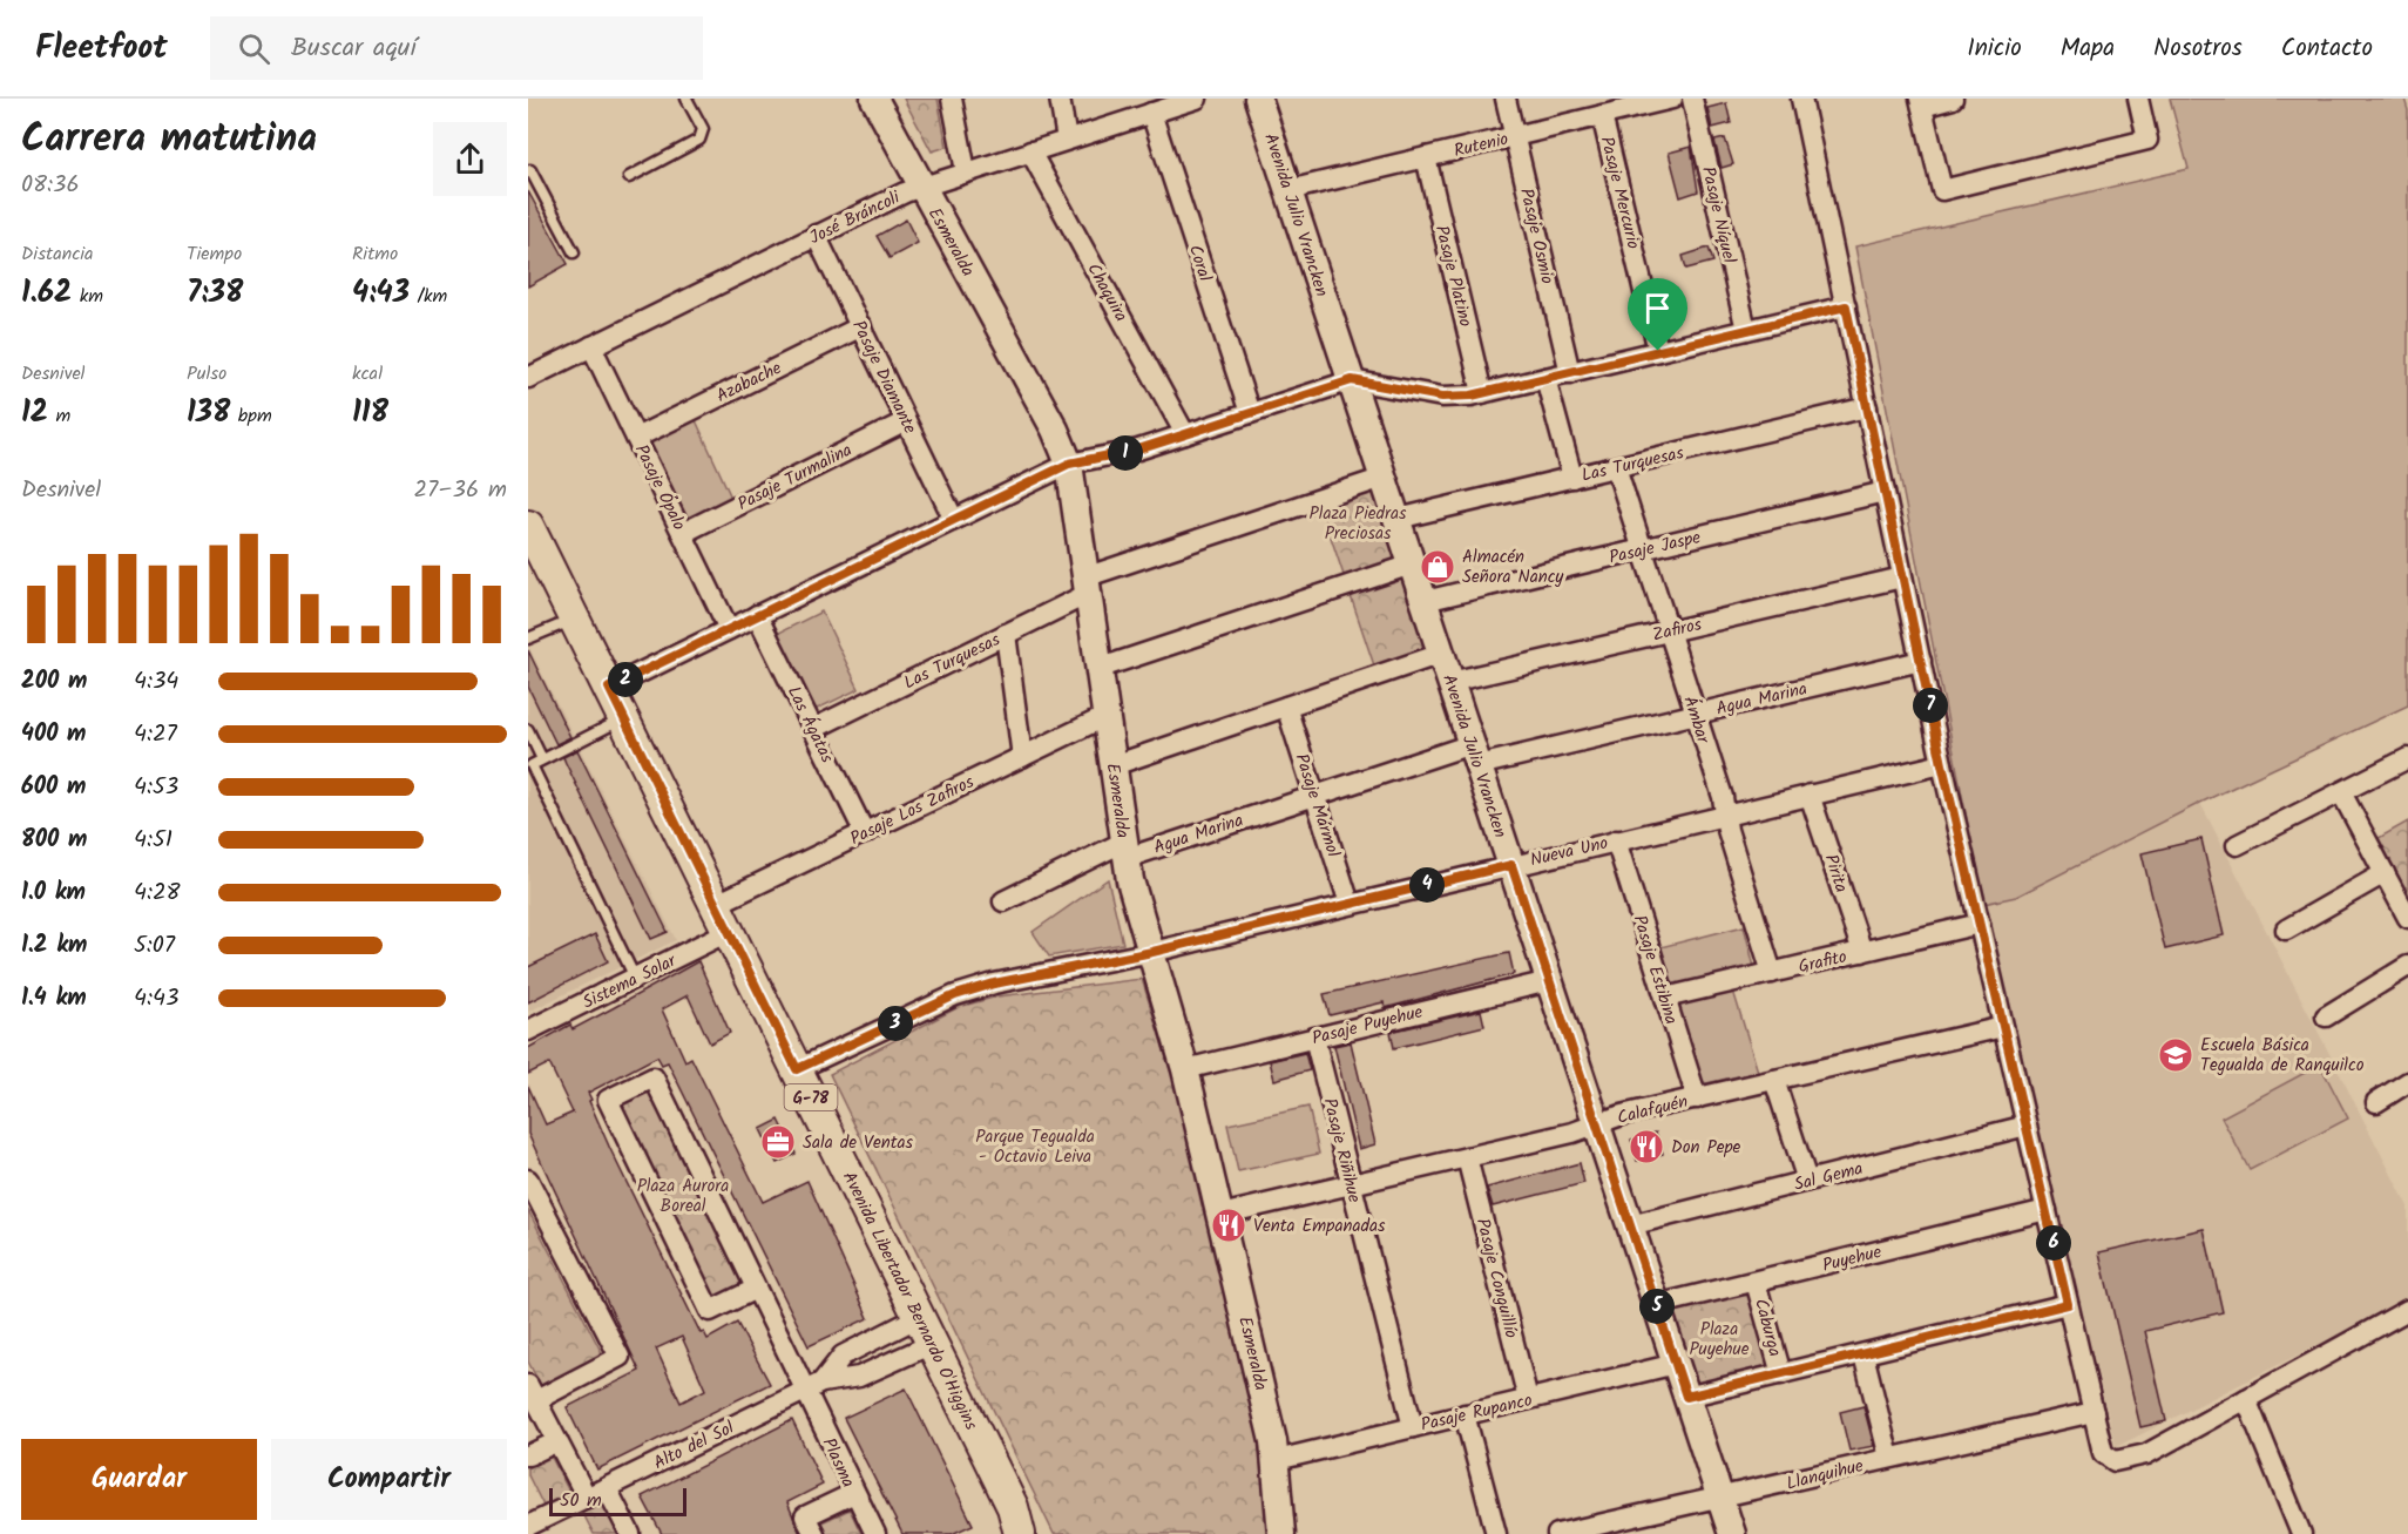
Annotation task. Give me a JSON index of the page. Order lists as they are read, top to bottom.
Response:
{
  "streets": {
    "main road": ["G-78", "Avenida Libertador Bernardo O'Higgins"],
    "street": [
      "Rutenio",
      "Pasaje Mercurio",
      "Avenida Julio Vrancken",
      "Pasaje Níquel",
      "José Bráncoli",
      "Pasaje Osmio",
      "Esmeralda",
      "Coral",
      "Pasaje Platino",
      "Chaquira",
      "Pasaje Diamante",
      "Azabache",
      "Las Turquesas",
      "Pasaje Turmalina",
      "Pasaje Ópalo",
      "Pasaje Jaspe",
      "Zafiros",
      "Agua Marina",
      "Ámbar",
      "Las Ágatas",
      "Pasaje Mármol",
      "Pasaje Los Zafiros",
      "Nueva Uno",
      "Pirita",
      "Grafito",
      "Pasaje Estibina",
      "Sistema Solar",
      "Pasaje Puyehue",
      "Calafquén",
      "Pasaje Riñihue",
      "Sal Gema",
      "Puyehue",
      "Pasaje Conguillío",
      "Caburga",
      "Pasaje Rupanco",
      "Alto del Sol",
      "Plasma",
      "Llanquihue"
    ]
  },
  "crossings": [
    ["Rutenio", "Pasaje Mercurio"],
    ["Rutenio", "Avenida Julio Vrancken"],
    ["Rutenio", "Pasaje Osmio"],
    ["Rutenio", "Pasaje Platino"],
    ["Avenida Julio Vrancken", "Las Turquesas"],
    ["Avenida Julio Vrancken", "Pasaje Jaspe"],
    ["Avenida Julio Vrancken", "Zafiros"],
    ["Avenida Julio Vrancken", "Agua Marina"],
    ["Avenida Julio Vrancken", "Nueva Uno"],
    ["Avenida Julio Vrancken", "Pasaje Puyehue"],
    ["Avenida Julio Vrancken", "Calafquén"],
    ["Avenida Julio Vrancken", "Sal Gema"],
    ["Avenida Julio Vrancken", "Puyehue"],
    ["Avenida Julio Vrancken", "Pasaje Rupanco"],
    ["Avenida Julio Vrancken", "Llanquihue"],
    ["José Bráncoli", "Esmeralda"],
    ["José Bráncoli", "Coral"],
    ["José Bráncoli", "Chaquira"],
    ["José Bráncoli", "Pasaje Diamante"],
    ["José Bráncoli", "Pasaje Ópalo"],
    ["Esmeralda", "Las Turquesas"],
    ["Esmeralda", "Agua Marina"],
    ["Esmeralda", "Pasaje Los Zafiros"],
    ["Esmeralda", "Nueva Uno"],
    ["Esmeralda", "Pasaje Puyehue"],
    ["Esmeralda", "Calafquén"],
    ["Esmeralda", "Pasaje Rupanco"],
    ["Pasaje Diamante", "Azabache"],
    ["Pasaje Diamante", "Pasaje Turmalina"],
    ["Azabache", "Pasaje Ópalo"],
    ["Las Turquesas", "Ámbar"],
    ["Las Turquesas", "Las Ágatas"],
    ["Pasaje Turmalina", "Pasaje Ópalo"],
    ["Pasaje Jaspe", "Ámbar"],
    ["Zafiros", "Ámbar"],
    ["Agua Marina", "Ámbar"],
    ["Agua Marina", "Pasaje Mármol"],
    ["Ámbar", "Nueva Uno"],
    ["Ámbar", "Grafito"],
    ["Las Ágatas", "Pasaje Los Zafiros"],
    ["Pasaje Mármol", "Nueva Uno"],
    ["Pasaje Los Zafiros", "Sistema Solar"],
    ["Pasaje Los Zafiros", "Avenida Libertador Bernardo O'Higgins"],
    ["Nueva Uno", "Pirita"],
    ["Nueva Uno", "Pasaje Estibina"],
    ["Nueva Uno", "Avenida Libertador Bernardo O'Higgins"],
    ["Pirita", "Grafito"],
    ["Grafito", "Pasaje Estibina"],
    ["Pasaje Estibina", "Calafquén"],
    ["Sistema Solar", "Avenida Libertador Bernardo O'Higgins"],
    ["Pasaje Puyehue", "Pasaje Riñihue"],
    ["Calafquén", "Pasaje Riñihue"],
    ["Calafquén", "Pasaje Conguillío"],
    ["Pasaje Riñihue", "Pasaje Rupanco"],
    ["Puyehue", "Caburga"],
    ["Pasaje Conguillío", "Pasaje Rupanco"],
    ["Avenida Libertador Bernardo O'Higgins", "Alto del Sol"],
    ["Alto del Sol", "Plasma"]
  ],
  "parks": [
    "Plaza Piedras Preciosas",
    "Parque Tegualda - Octavio Leiva",
    "Plaza Aurora Boreal",
    "Plaza Puyehue"
  ],
  "places": {
    "shop": ["Almacén Señora Nancy"],
    "school or university": ["Escuela Básica Tegualda de Ranquilco"],
    "office": ["Sala de Ventas"],
    "restaurant": ["Don Pepe", "Venta Empanadas"]
  },
  "scale_bar": "50 m",
  "page": {
    "header": "Fleetfoot",
    "search": "Buscar aquí",
    "nav": [
      "Inicio",
      "Mapa",
      "Nosotros",
      "Contacto"
    ],
    "heading": ["Carrera matutina", "08:36"],
    "stats": [
      ["Distancia", "1.62 km"],
      ["Tiempo", "7:38"],
      ["Ritmo", "4:43 /km"],
      ["Desnivel", "12 m"],
      ["Pulso", "138 bpm"],
      ["kcal", "118"]
    ],
    "pins": [
      "1",
      "2",
      "7",
      "4",
      "3",
      "6",
      "5"
    ],
    "chart": ["Desnivel", "27–36 m"],
    "list": [
      {
        "name": "200 m",
        "note": "4:34"
      },
      {
        "name": "400 m",
        "note": "4:27"
      },
      {
        "name": "600 m",
        "note": "4:53"
      },
      {
        "name": "800 m",
        "note": "4:51"
      },
      {
        "name": "1.0 km",
        "note": "4:28"
      },
      {
        "name": "1.2 km",
        "note": "5:07"
      },
      {
        "name": "1.4 km",
        "note": "4:43"
      }
    ],
    "buttons": ["Guardar", "Compartir"],
    "scale": "50 m"
  }
}
